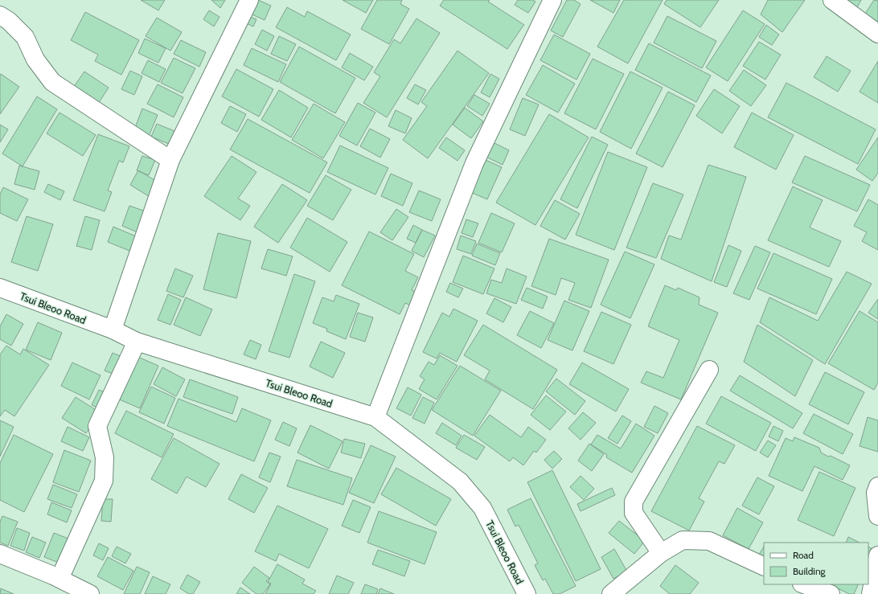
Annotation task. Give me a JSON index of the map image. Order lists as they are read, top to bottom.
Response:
{
  "streets": {
    "street": ["Tsui Bleoo Road"]
  },
  "legend": ["Road", "Building"]
}
